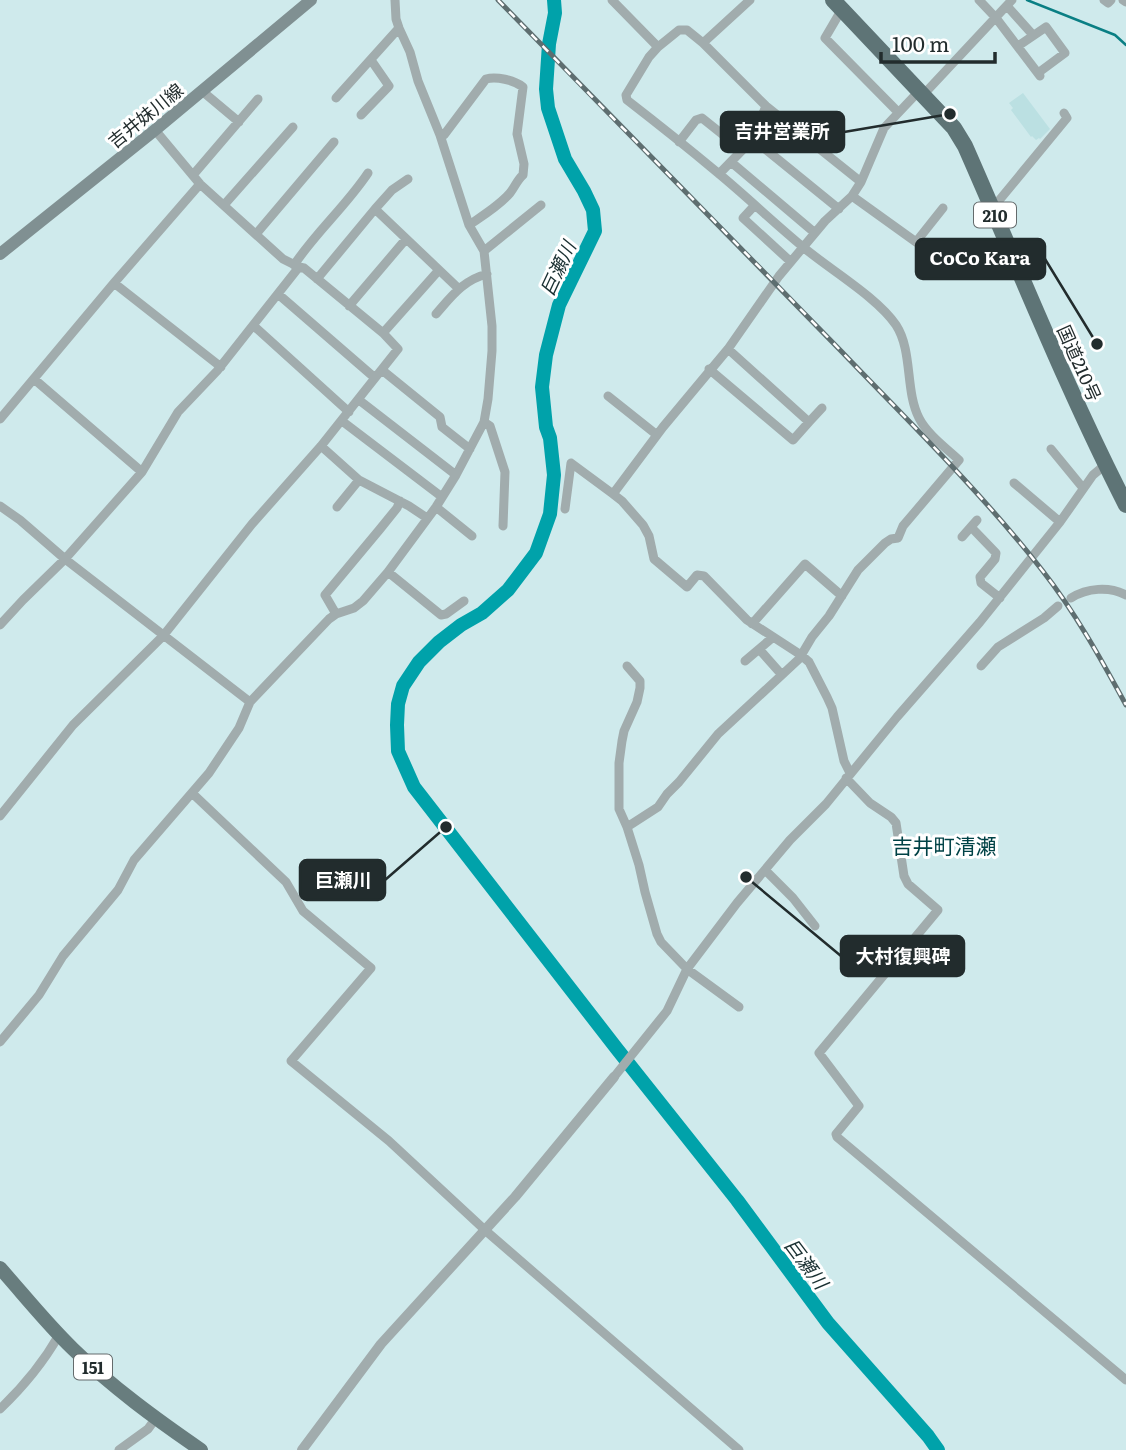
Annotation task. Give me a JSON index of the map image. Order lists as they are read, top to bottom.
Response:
{
  "streets": {
    "highway": ["210", "国道210号"],
    "main road": ["吉井妹川線", "151"]
  },
  "districts": ["吉井町清瀬"],
  "water": ["巨瀬川"],
  "places": [
    "吉井営業所",
    "CoCo Kara",
    "巨瀬川",
    "大村復興碑"
  ],
  "scale_bar": "100 m"
}
